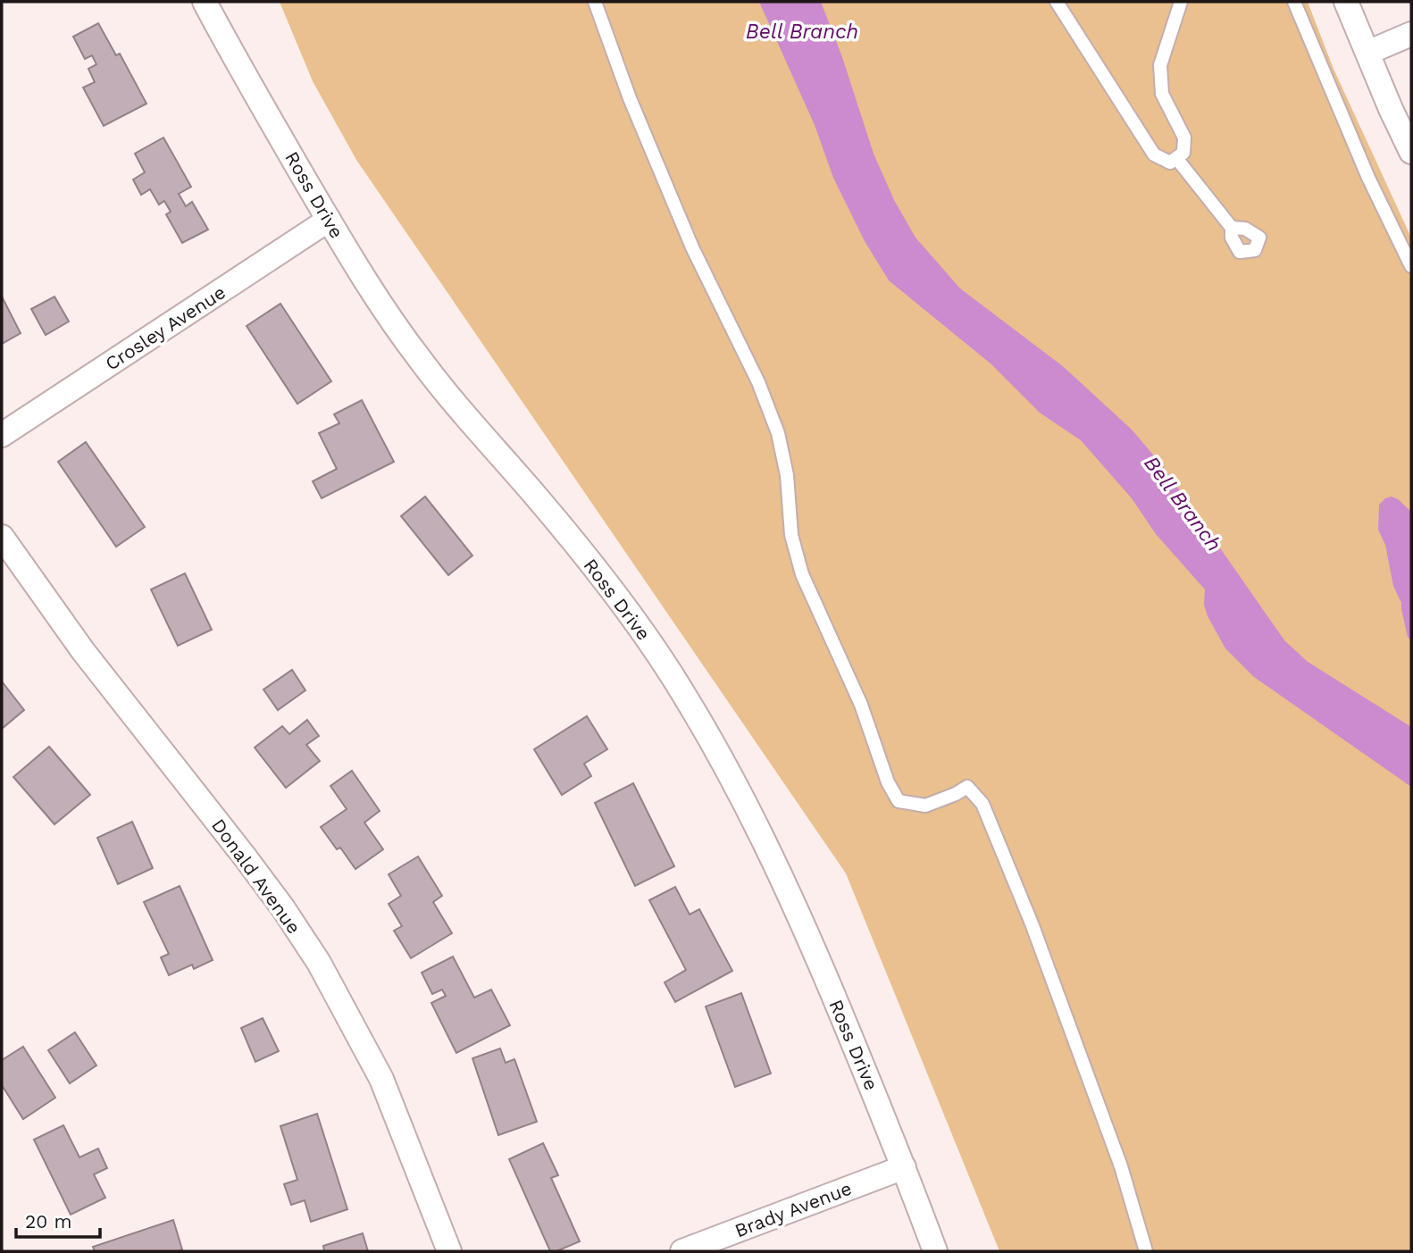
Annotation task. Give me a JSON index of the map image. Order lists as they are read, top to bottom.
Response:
{
  "streets": {
    "street": [
      "Ross Drive",
      "Crosley Avenue",
      "Donald Avenue",
      "Brady Avenue"
    ]
  },
  "crossings": [
    ["Ross Drive", "Crosley Avenue"],
    ["Ross Drive", "Brady Avenue"]
  ],
  "water": ["Bell Branch"],
  "scale_bar": "20 m"
}
